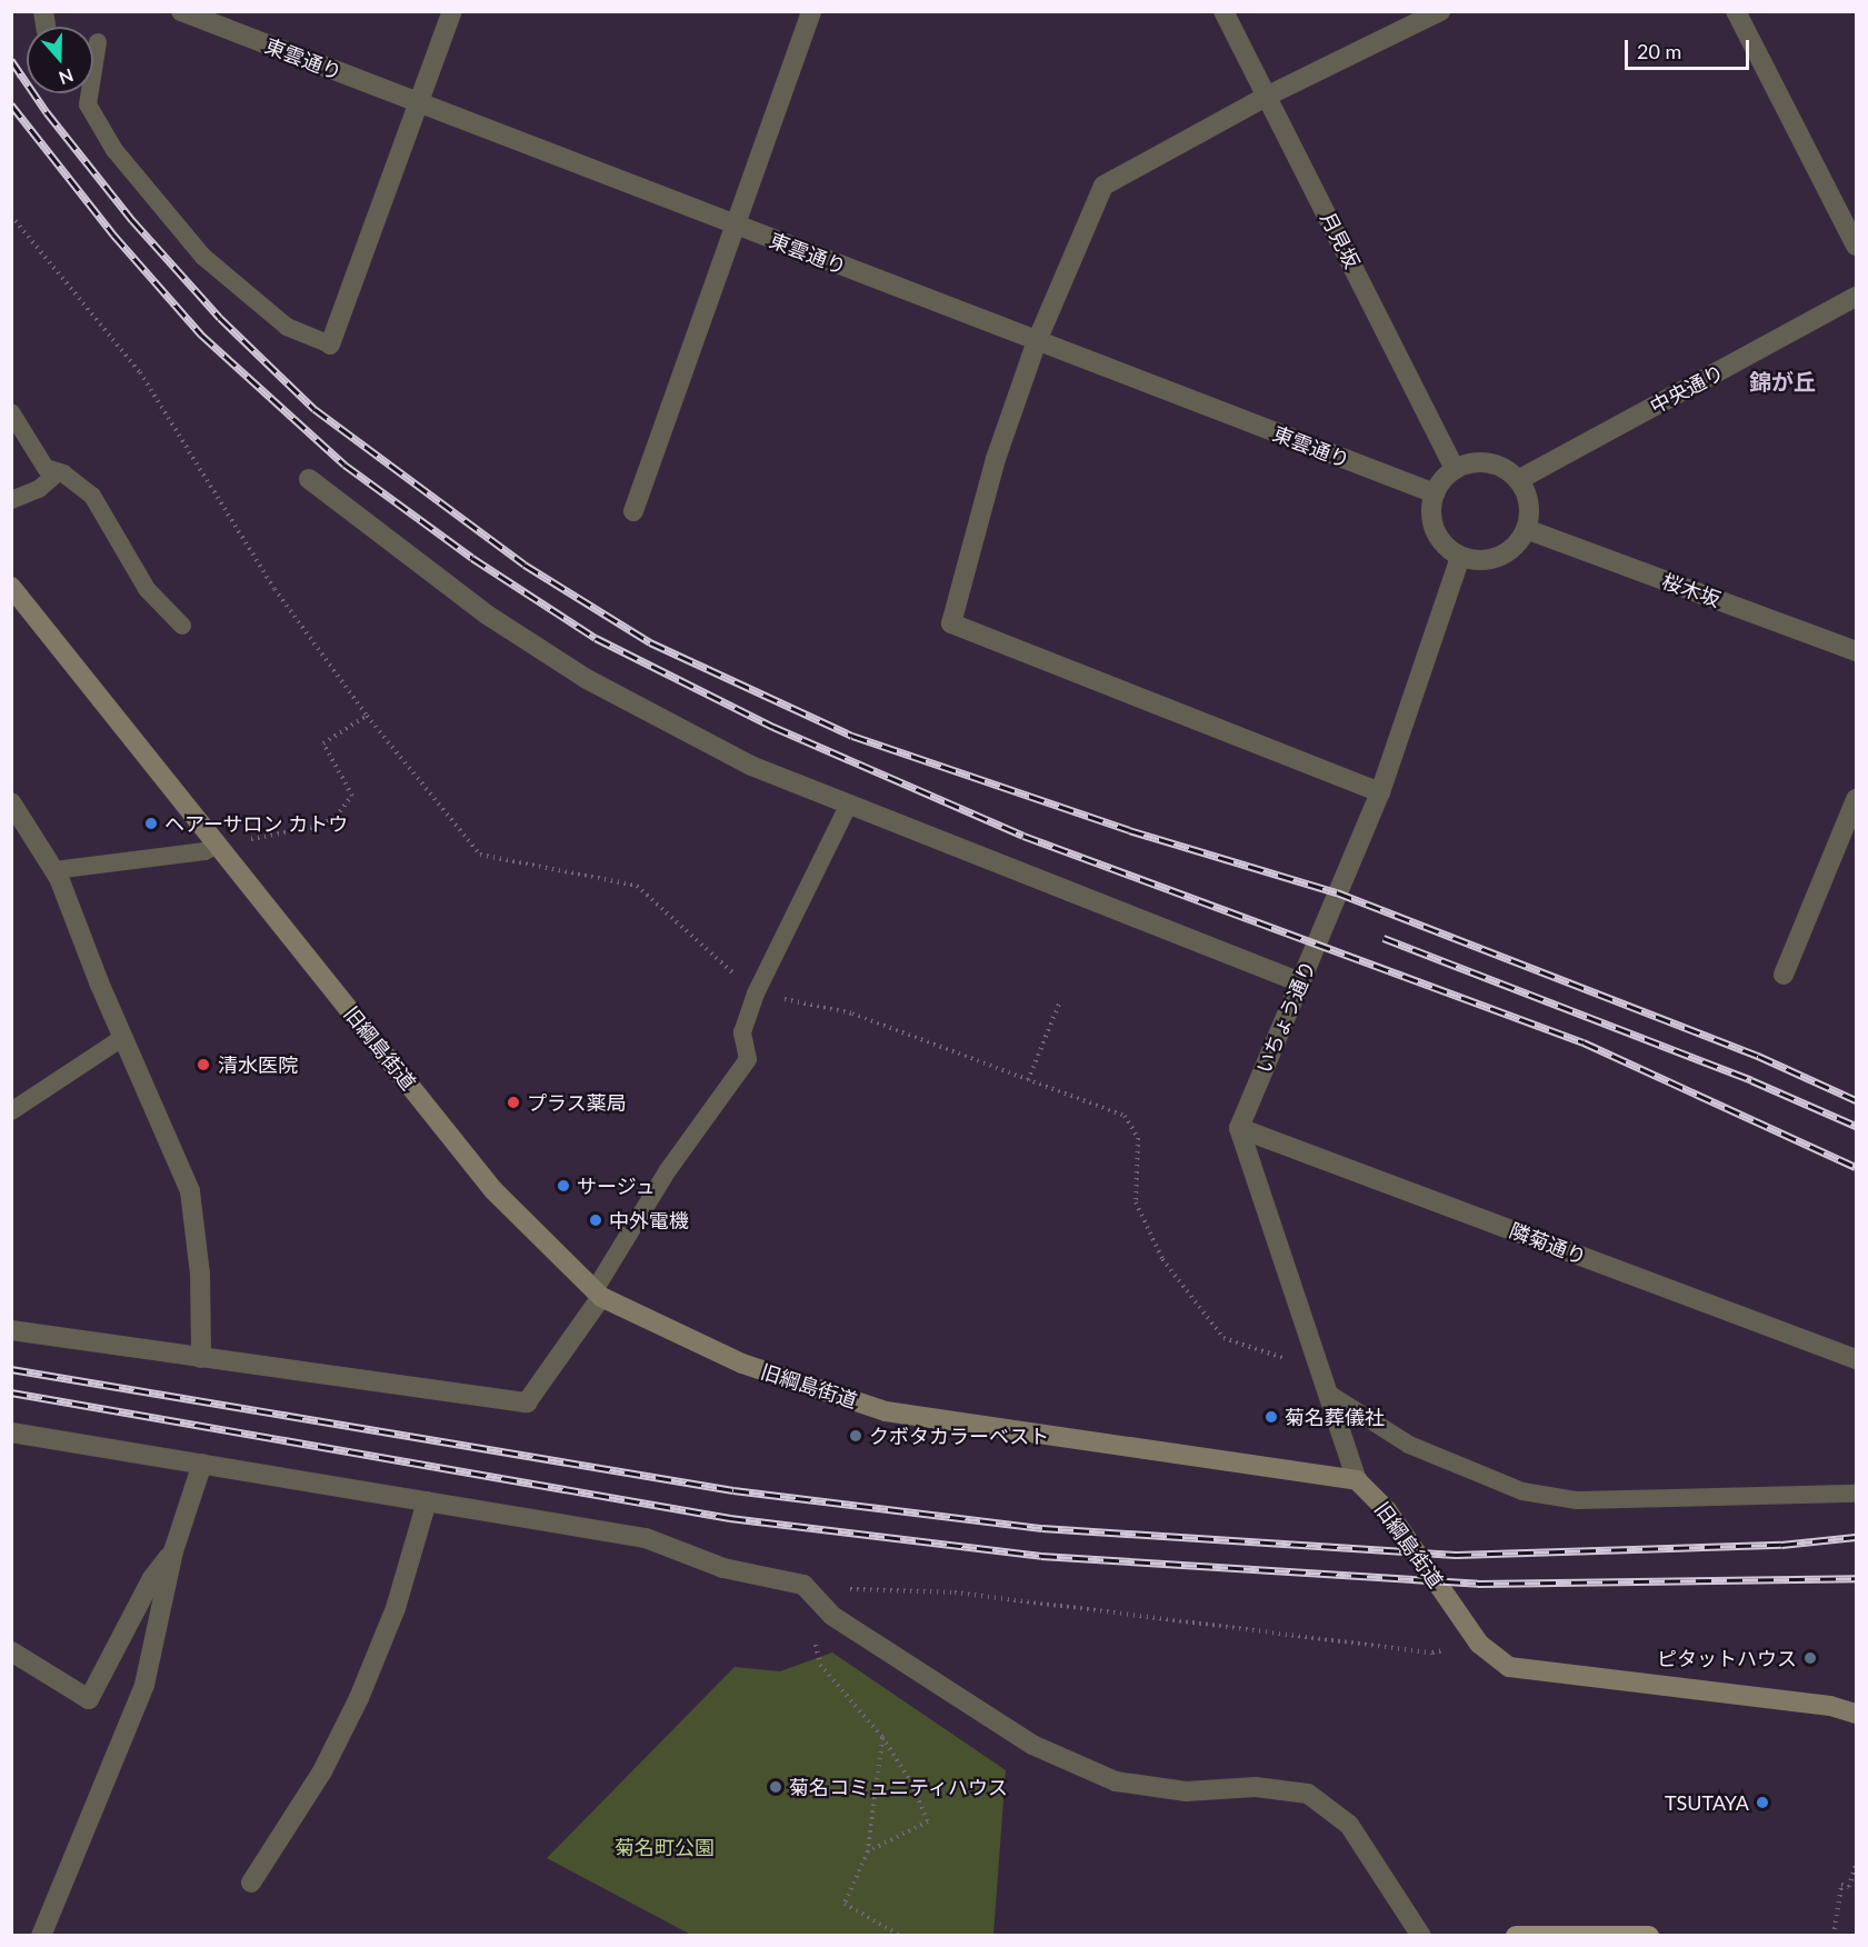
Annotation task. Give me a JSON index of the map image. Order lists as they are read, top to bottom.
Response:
{
  "streets": {
    "street": [
      "東雲通り",
      "月見坂",
      "中央通り",
      "桜木坂",
      "いちょう通り",
      "旧綱島街道",
      "隣菊通り"
    ]
  },
  "crossings": [
    ["東雲通り", "月見坂"],
    ["東雲通り", "中央通り"],
    ["東雲通り", "桜木坂"],
    ["東雲通り", "いちょう通り"],
    ["月見坂", "中央通り"],
    ["月見坂", "桜木坂"],
    ["月見坂", "いちょう通り"],
    ["中央通り", "桜木坂"],
    ["中央通り", "いちょう通り"],
    ["桜木坂", "いちょう通り"],
    ["いちょう通り", "隣菊通り"]
  ],
  "districts": ["錦が丘"],
  "parks": ["菊名町公園"],
  "places": [
    "ヘアーサロン カトウ",
    "清水医院",
    "プラス薬局",
    "サージュ",
    "中外電機",
    "菊名葬儀社",
    "クボタカラーベスト",
    "ピタットハウス",
    "菊名コミュニティハウス",
    "TSUTAYA"
  ],
  "scale_bar": "20 m",
  "north": "bottom"
}
